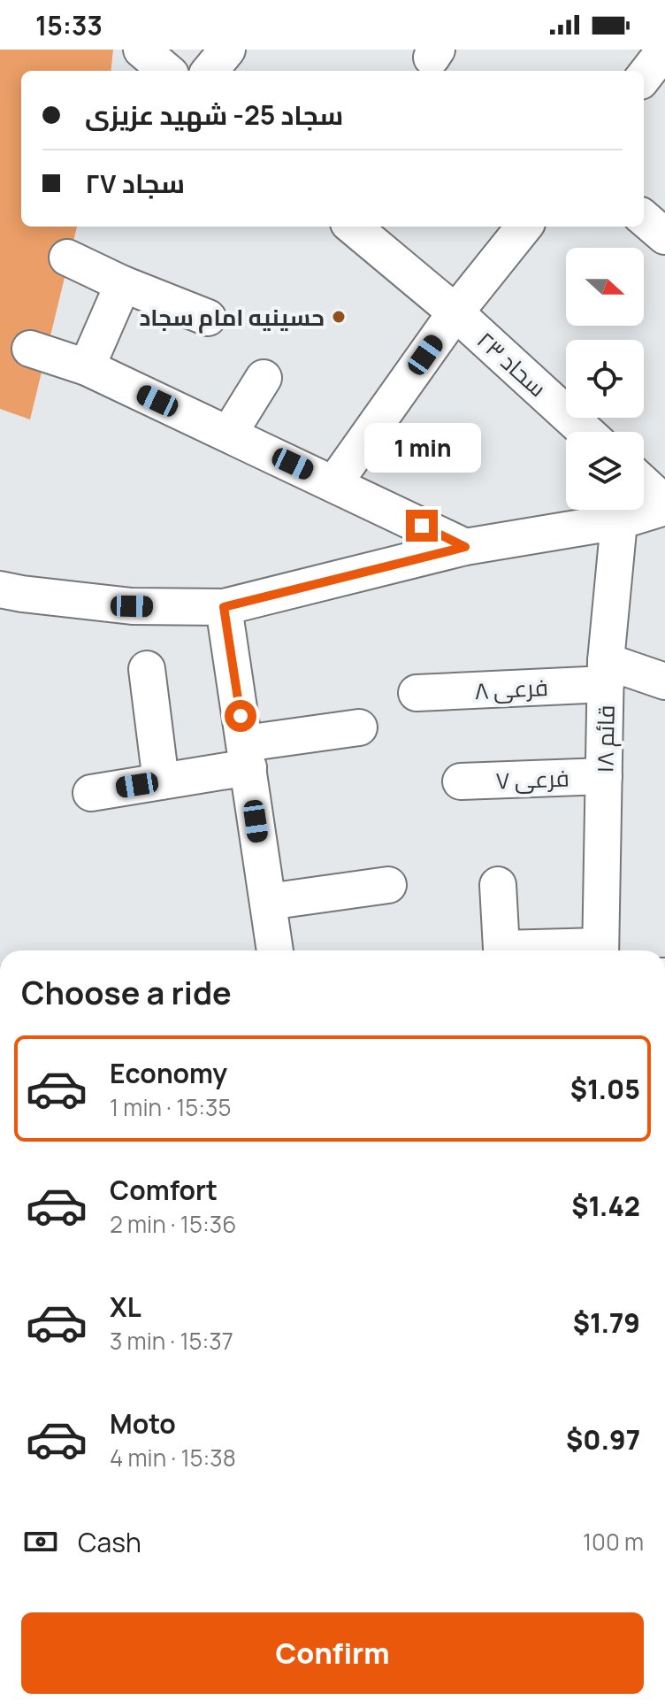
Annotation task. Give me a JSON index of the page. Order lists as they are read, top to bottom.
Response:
{
  "streets": {
    "street": [
      "سحاد ۲۳",
      "فرعی ۸",
      "قائم ۱۸",
      "فرعی ۷"
    ]
  },
  "crossings": [
    ["فرعی ۸", "قائم ۱۸"],
    ["قائم ۱۸", "فرعی ۷"]
  ],
  "places": ["حسینیه امام سجاد"],
  "north": "right",
  "page": {
    "status": "15:33",
    "banner": ["سجاد 25- شهید عزیزی", "سجاد ۲۷"],
    "bubble": "1 min",
    "heading": "Choose a ride",
    "list": [
      {
        "name": "Economy",
        "note": "1 min · 15:35",
        "value": "$1.05"
      },
      {
        "name": "Comfort",
        "note": "2 min · 15:36",
        "value": "$1.42"
      },
      {
        "name": "XL",
        "note": "3 min · 15:37",
        "value": "$1.79"
      },
      {
        "name": "Moto",
        "note": "4 min · 15:38",
        "value": "$0.97"
      }
    ],
    "pay": ["Cash", "100 m"],
    "buttons": "Confirm"
  }
}
